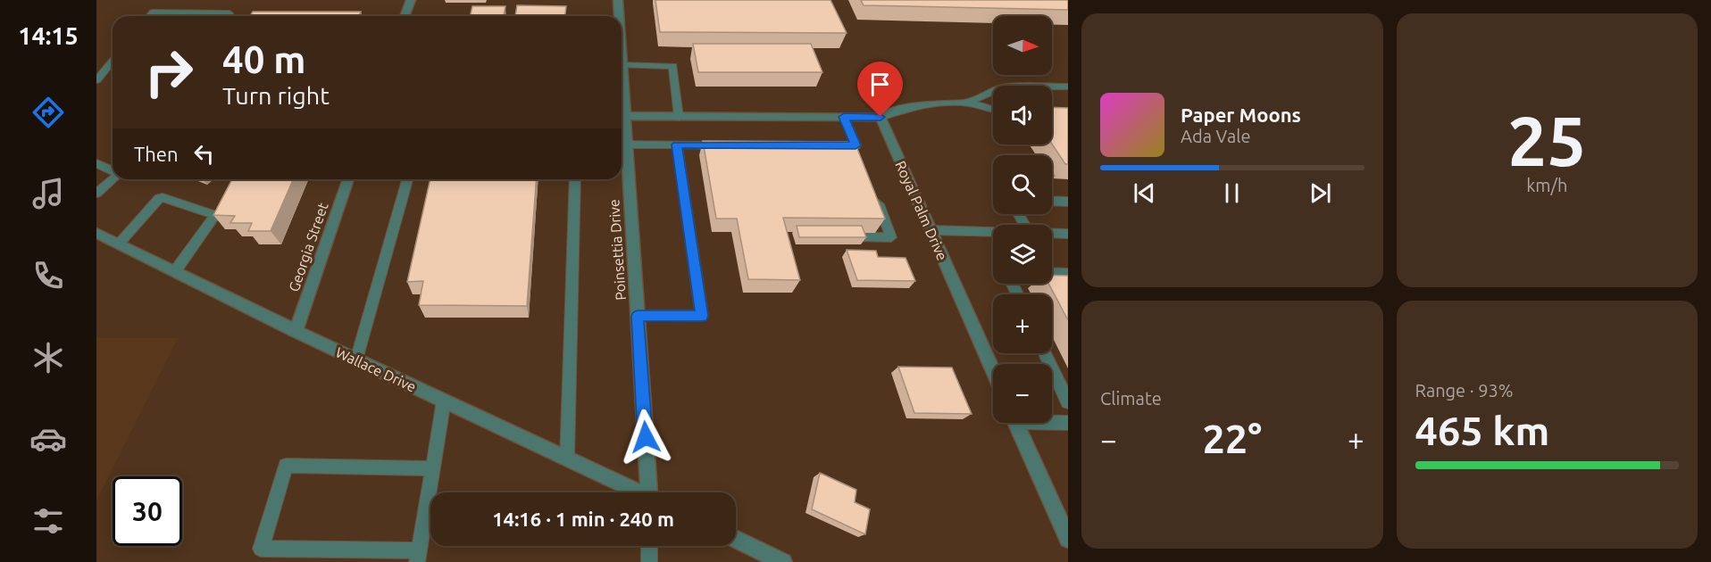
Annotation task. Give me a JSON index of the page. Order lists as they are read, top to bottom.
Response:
{
  "streets": {
    "street": [
      "Royal Palm Drive",
      "Georgia Street",
      "Poinsettia Drive",
      "Wallace Drive"
    ]
  },
  "crossings": [
    ["Georgia Street", "Wallace Drive"]
  ],
  "north": "right",
  "page": {
    "tabs": "14:15",
    "tile": [
      ["25", "km/h"],
      "Climate",
      ["Range · 93%", "465 km"]
    ],
    "map_buttons": ["+", "−"],
    "turn": ["40 m", "Turn right"],
    "song": ["Paper Moons", "Ada Vale"],
    "then": "Then",
    "heat": ["−", "22°", "+"],
    "limit": "30",
    "trip": "14:16 · 1 min · 240 m"
  }
}
